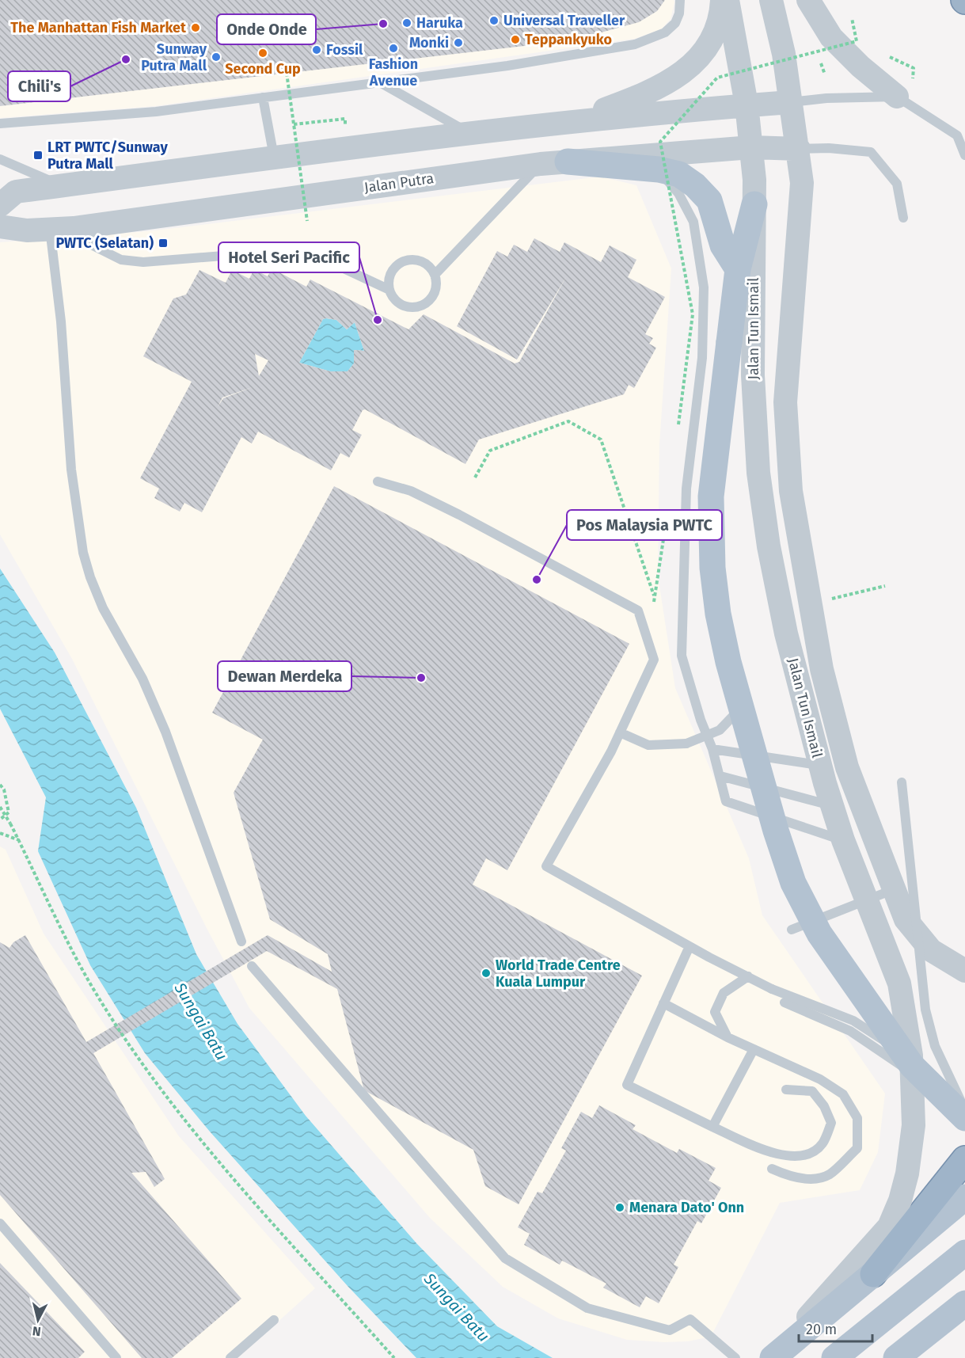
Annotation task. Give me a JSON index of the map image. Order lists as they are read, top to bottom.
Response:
{
  "streets": {
    "street": ["Jalan Putra", "Jalan Tun Ismail"]
  },
  "crossings": [
    ["Jalan Putra", "Jalan Tun Ismail"]
  ],
  "water": ["Sungai Batu"],
  "places": {
    "other": [
      "Universal Traveller",
      "Haruka",
      "Onde Onde",
      "The Manhattan Fish Market",
      "Teppankyuko",
      "Monki",
      "Fashion Avenue",
      "Fossil",
      "Second Cup",
      "Sunway Putra Mall",
      "Chili's",
      "Hotel Seri Pacific",
      "Pos Malaysia PWTC",
      "Dewan Merdeka",
      "World Trade Centre Kuala Lumpur",
      "Menara Dato' Onn"
    ],
    "transit": ["LRT PWTC/Sunway Putra Mall", "PWTC (Selatan)"]
  },
  "scale_bar": "20 m",
  "north": "bottom"
}
